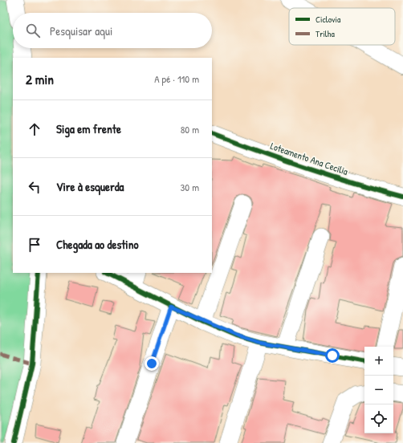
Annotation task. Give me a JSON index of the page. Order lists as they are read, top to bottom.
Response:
{
  "streets": {
    "street": ["Loteamento Ana Cecilia"]
  },
  "legend": ["Ciclovia", "Trilha"],
  "page": {
    "search": "Pesquisar aqui",
    "heading": ["2 min", "A pé · 110 m"],
    "list": [
      ["Siga em frente", "80 m"],
      ["Vire à esquerda", "30 m"],
      "Chegada ao destino"
    ],
    "map_buttons": ["+", "−"]
  }
}
